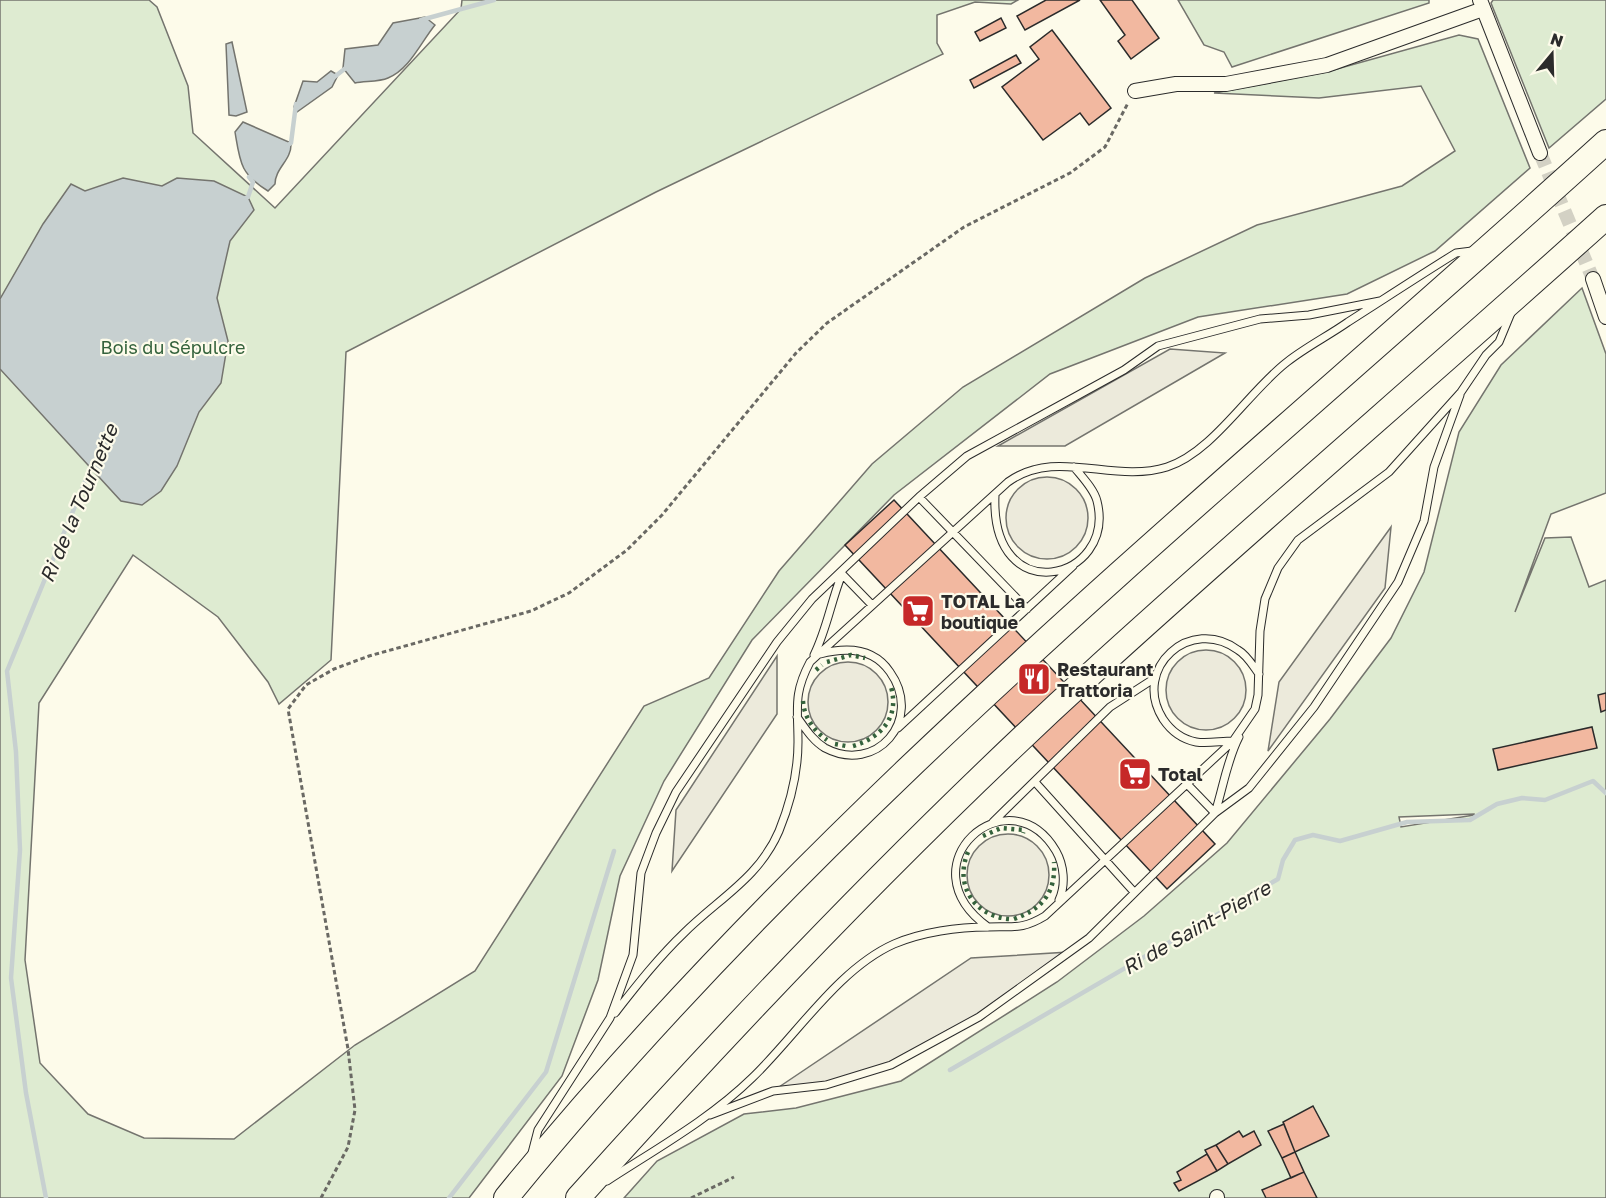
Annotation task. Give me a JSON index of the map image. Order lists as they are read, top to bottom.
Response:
{
  "water": ["Ri de la Tournette", "Ri de Saint-Pierre"],
  "parks": ["Bois du Sépulcre"],
  "places": {
    "supermarket": ["TOTAL La boutique", "Total"],
    "restaurant": ["Restaurant Trattoria"]
  },
  "north": "top"
}
